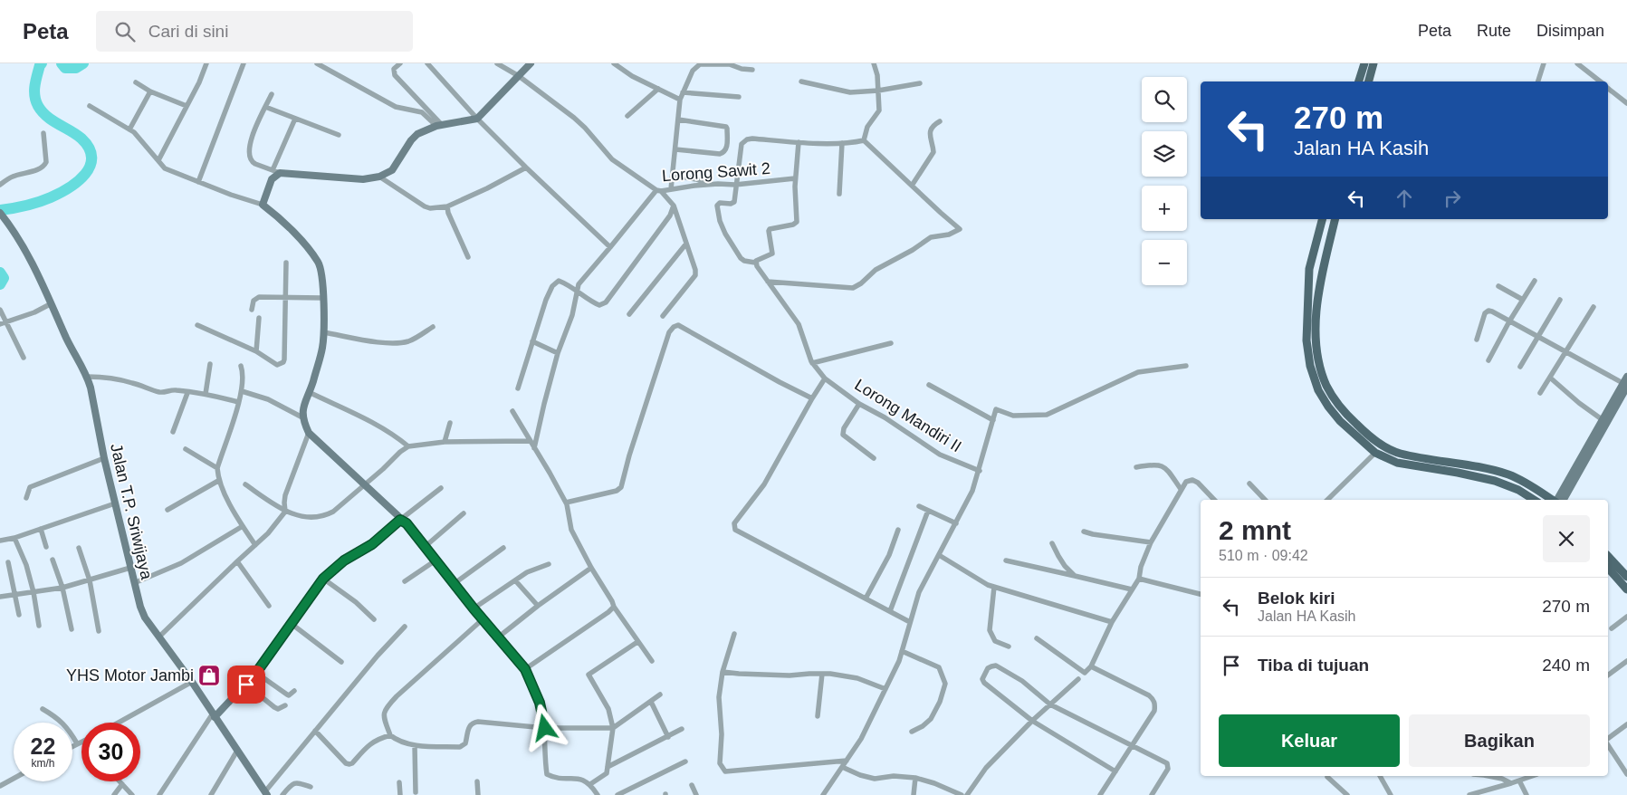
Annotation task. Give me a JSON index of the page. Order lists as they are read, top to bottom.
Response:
{
  "streets": {
    "street": ["Lorong Sawit 2", "Lorong Mandiri II", "Jalan T.P. Sriwijaya"]
  },
  "places": {
    "shop": ["YHS Motor Jambi"]
  },
  "page": {
    "header": "Peta",
    "search": "Cari di sini",
    "nav": ["Peta", "Rute", "Disimpan"],
    "map_buttons": ["+", "−"],
    "turn": ["270 m", "Jalan HA Kasih"],
    "heading": ["2 mnt", "510 m · 09:42"],
    "list": [
      {
        "name": "Belok kiri",
        "note": "Jalan HA Kasih",
        "value": "270 m"
      },
      {
        "name": "Tiba di tujuan",
        "value": "240 m"
      }
    ],
    "buttons": ["Keluar", "Bagikan"],
    "speed": "22 km/h",
    "limit": "30"
  }
}
